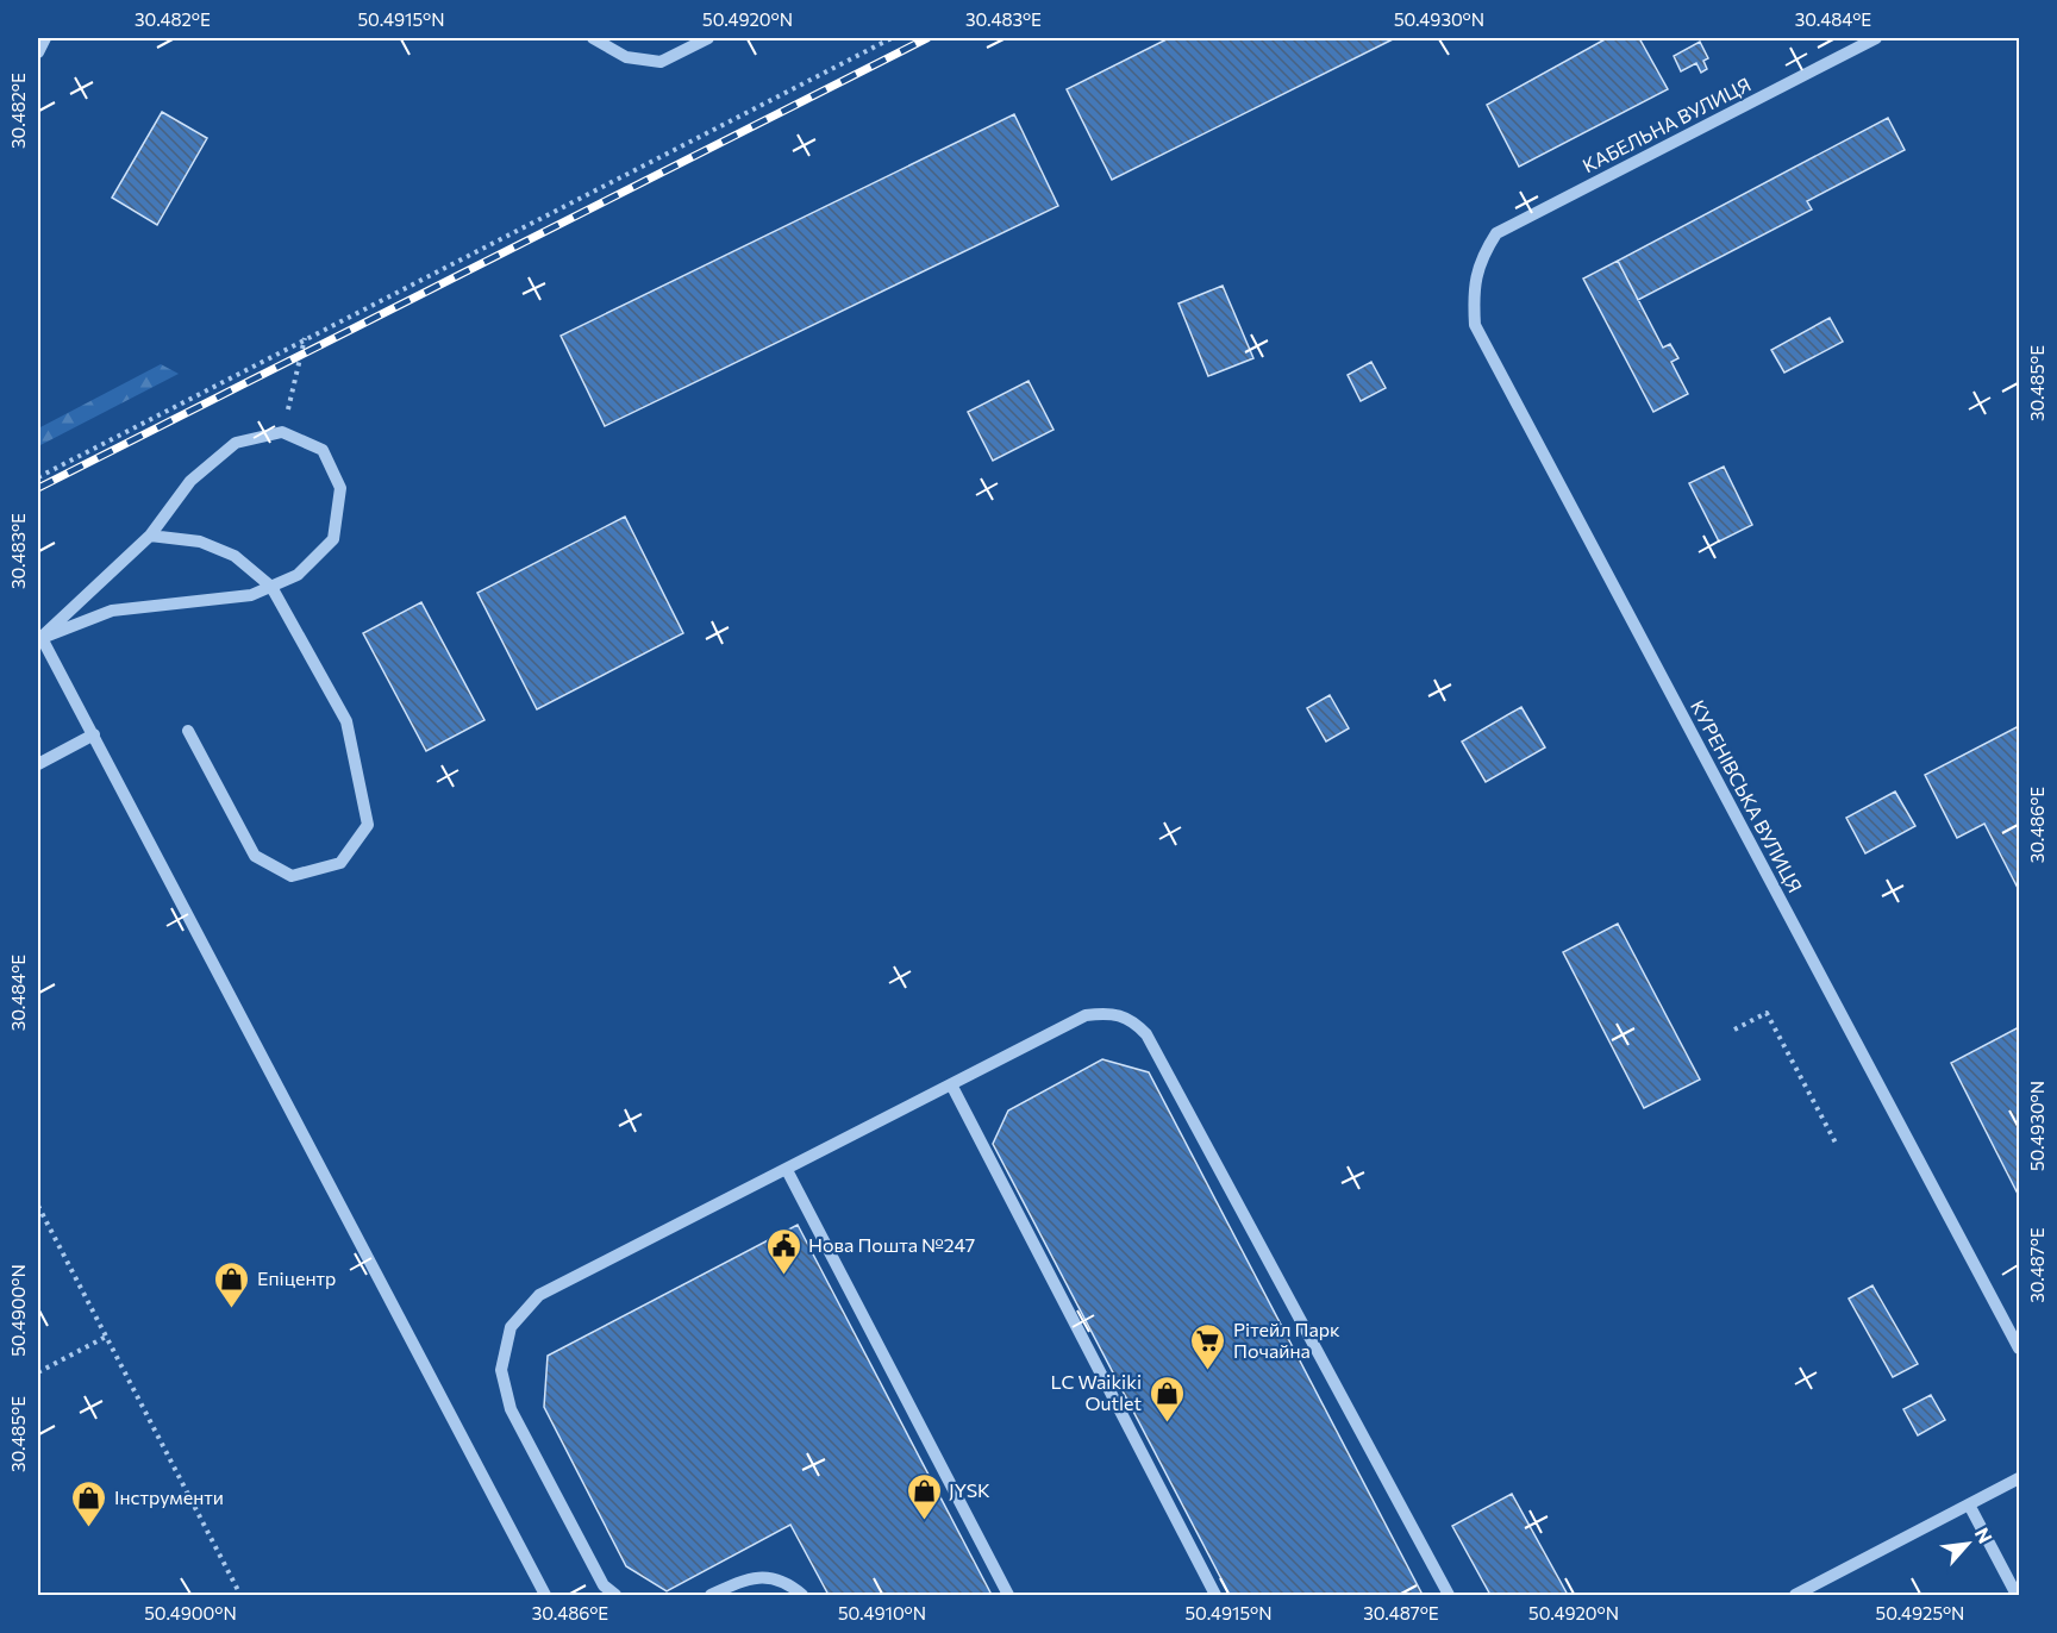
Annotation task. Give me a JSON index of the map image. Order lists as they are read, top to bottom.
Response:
{
  "streets": {
    "street": ["КАБЕЛЬНА ВУЛИЦЯ", "КУРЕНІВСЬКА ВУЛИЦЯ"]
  },
  "crossings": [
    ["КАБЕЛЬНА ВУЛИЦЯ", "КУРЕНІВСЬКА ВУЛИЦЯ"]
  ],
  "places": {
    "public building": ["Нова Пошта №247"],
    "shop": [
      "Епіцентр",
      "LC Waikiki Outlet",
      "JYSK",
      "Інструменти"
    ],
    "supermarket": ["Рітейл Парк Почайна"]
  },
  "north": "top right",
  "coordinates": [
    "30.482°E",
    "50.4915°N",
    "50.4920°N",
    "30.483°E",
    "50.4930°N",
    "30.484°E",
    "30.485°E",
    "30.486°E",
    "30.487°E",
    "50.4900°N",
    "50.4910°N",
    "50.4925°N"
  ]
}
